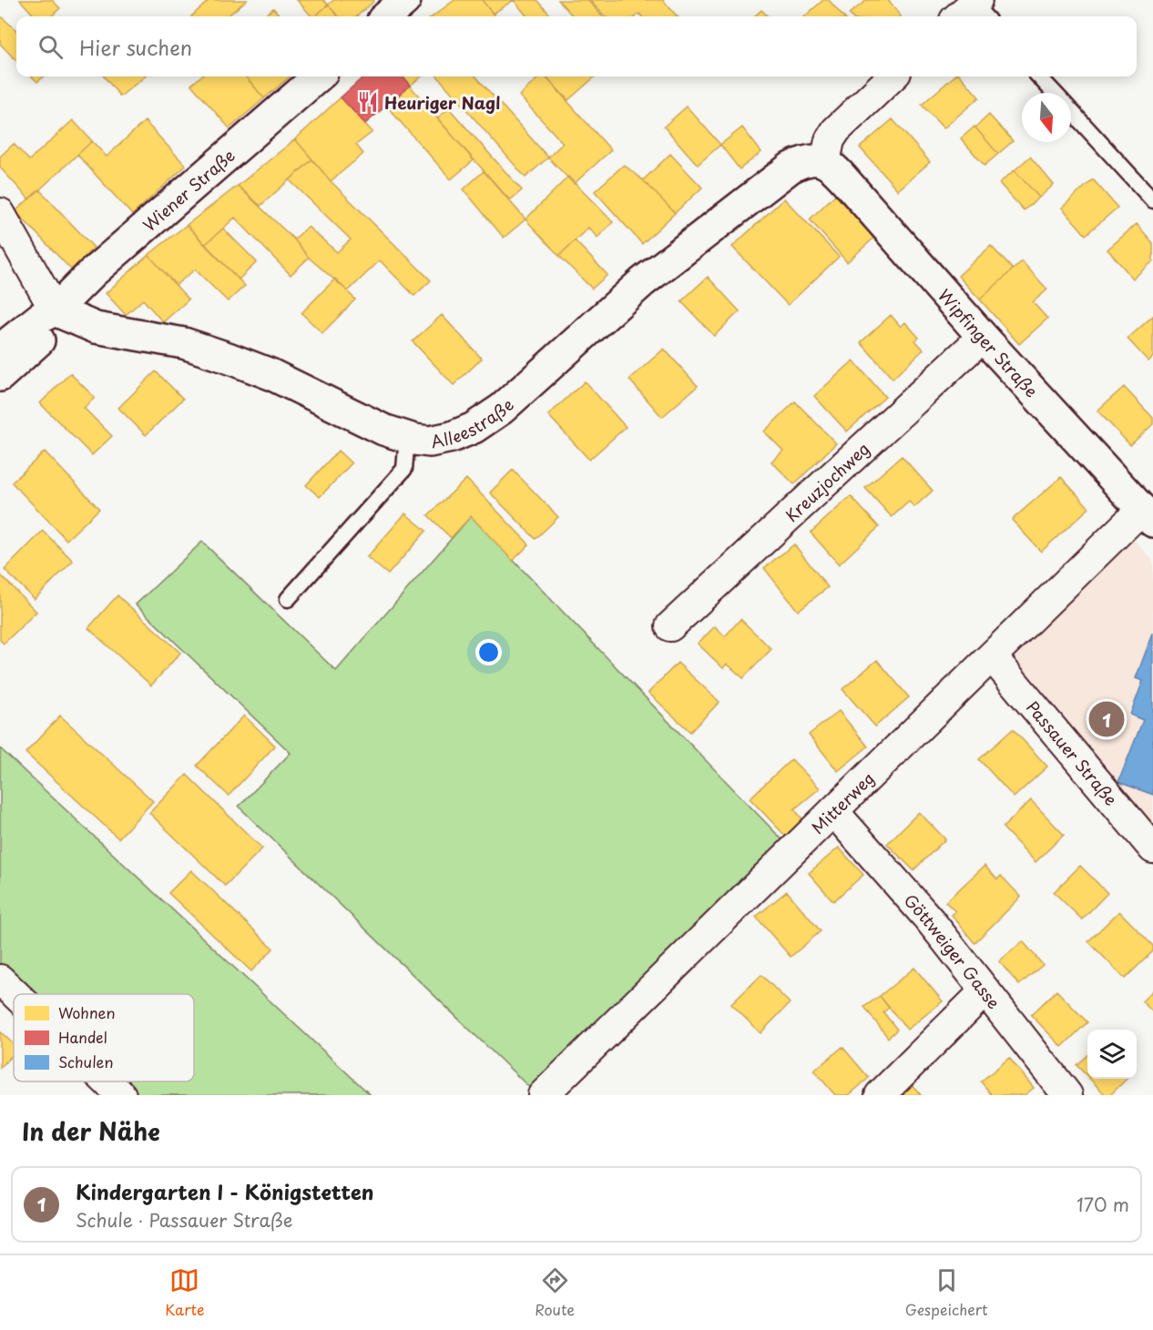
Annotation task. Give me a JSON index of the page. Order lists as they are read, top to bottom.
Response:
{
  "streets": {
    "street": [
      "Wiener Straße",
      "Wipfinger Straße",
      "Alleestraße",
      "Kreuzjochweg",
      "Passauer Straße",
      "Mitterweg",
      "Göttweiger Gasse"
    ]
  },
  "crossings": [
    ["Wiener Straße", "Alleestraße"],
    ["Wipfinger Straße", "Alleestraße"],
    ["Wipfinger Straße", "Kreuzjochweg"],
    ["Wipfinger Straße", "Mitterweg"],
    ["Passauer Straße", "Mitterweg"],
    ["Mitterweg", "Göttweiger Gasse"]
  ],
  "places": {
    "restaurant": ["Heuriger Nagl"]
  },
  "legend": ["Wohnen", "Handel", "Schulen"],
  "north": "bottom",
  "page": {
    "search": "Hier suchen",
    "pins": "1",
    "heading": "In der Nähe",
    "list": [
      {
        "mark": "1",
        "name": "Kindergarten I - Königstetten",
        "note": "Schule · Passauer Straße",
        "value": "170 m"
      }
    ],
    "nav": ["Karte", "Route", "Gespeichert"]
  }
}
